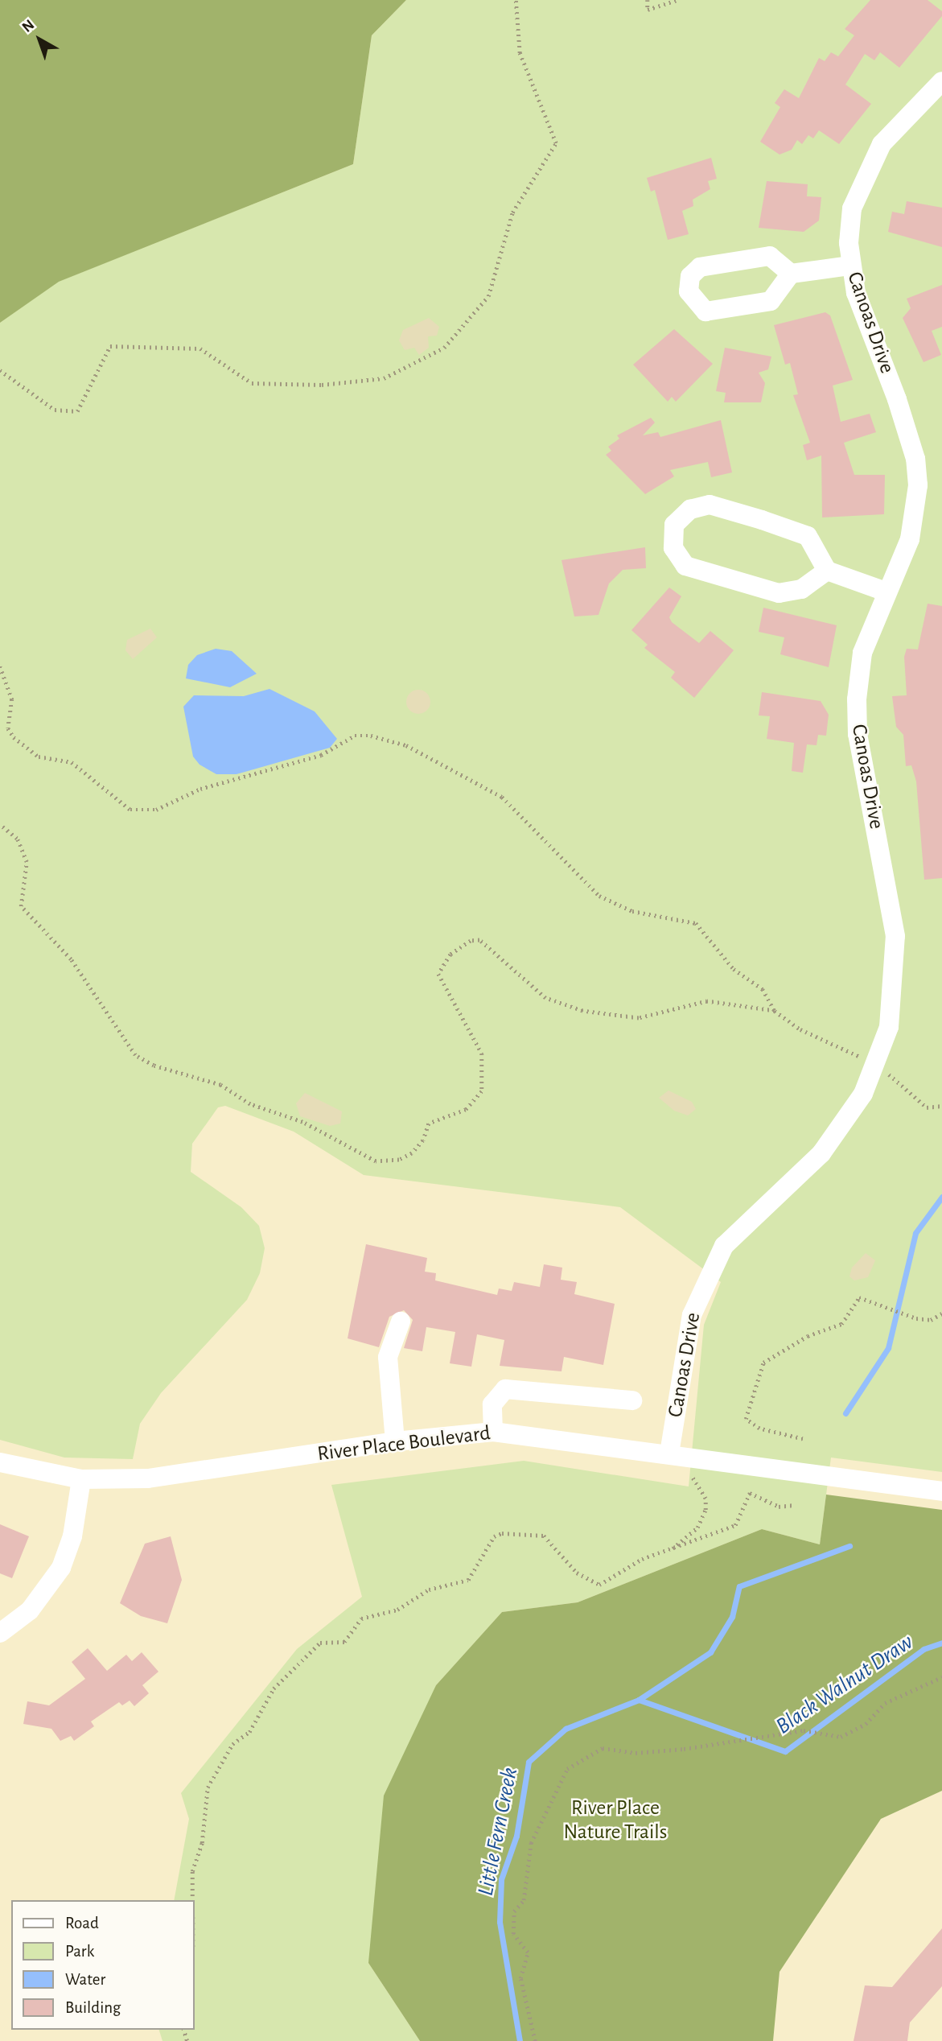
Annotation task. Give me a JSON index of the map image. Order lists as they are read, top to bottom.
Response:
{
  "streets": {
    "street": ["Canoas Drive", "River Place Boulevard"]
  },
  "crossings": [
    ["Canoas Drive", "River Place Boulevard"]
  ],
  "water": ["Black Walnut Draw", "Little Fern Creek"],
  "parks": ["River Place Nature Trails"],
  "legend": [
    "Road",
    "Park",
    "Water",
    "Building"
  ],
  "north": "top left"
}
